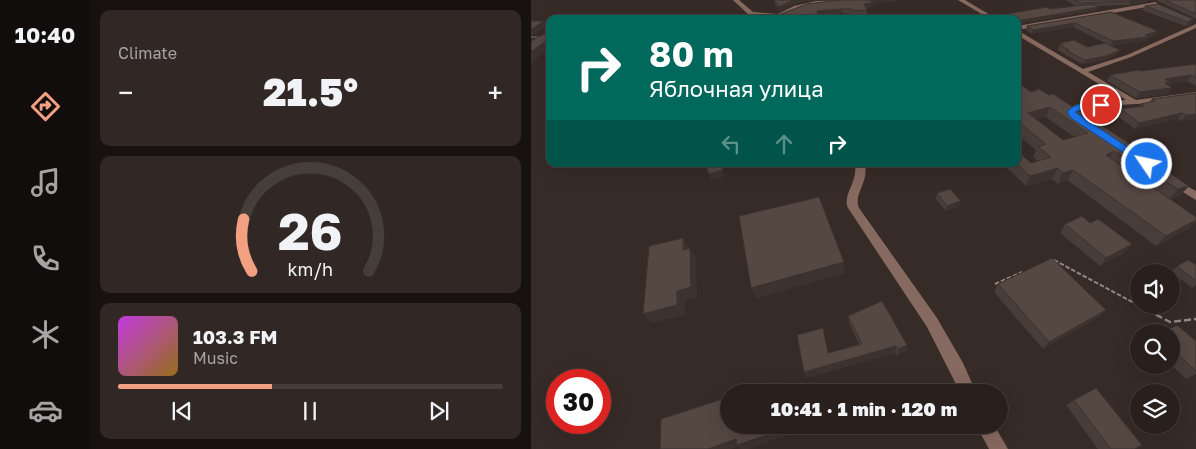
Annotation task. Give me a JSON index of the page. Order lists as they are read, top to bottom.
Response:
{
  "page": {
    "tabs": "10:40",
    "tile": "Climate",
    "turn": ["80 m", "Яблочная улица"],
    "heat": ["−", "21.5°", "+"],
    "song": ["103.3 FM", "Music"],
    "limit": "30",
    "trip": "10:41 · 1 min · 120 m",
    "gauge": ["26", "km/h"]
  }
}
